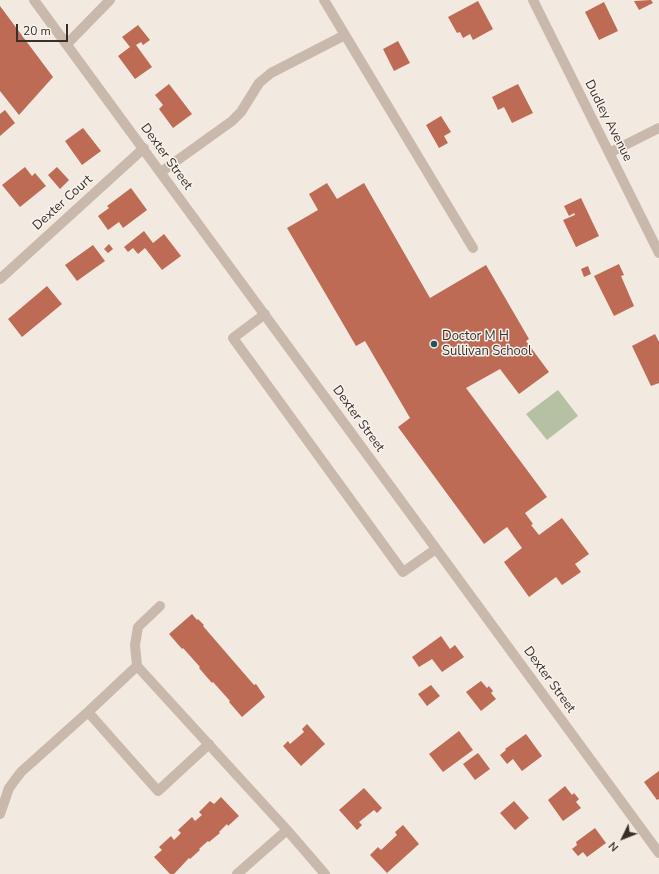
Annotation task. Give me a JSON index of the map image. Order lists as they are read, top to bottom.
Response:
{
  "streets": {
    "street": ["Dudley Avenue", "Dexter Street", "Dexter Court"]
  },
  "crossings": [
    ["Dexter Street", "Dexter Court"]
  ],
  "places": ["Doctor M H Sullivan School"],
  "scale_bar": "20 m",
  "north": "bottom left"
}
